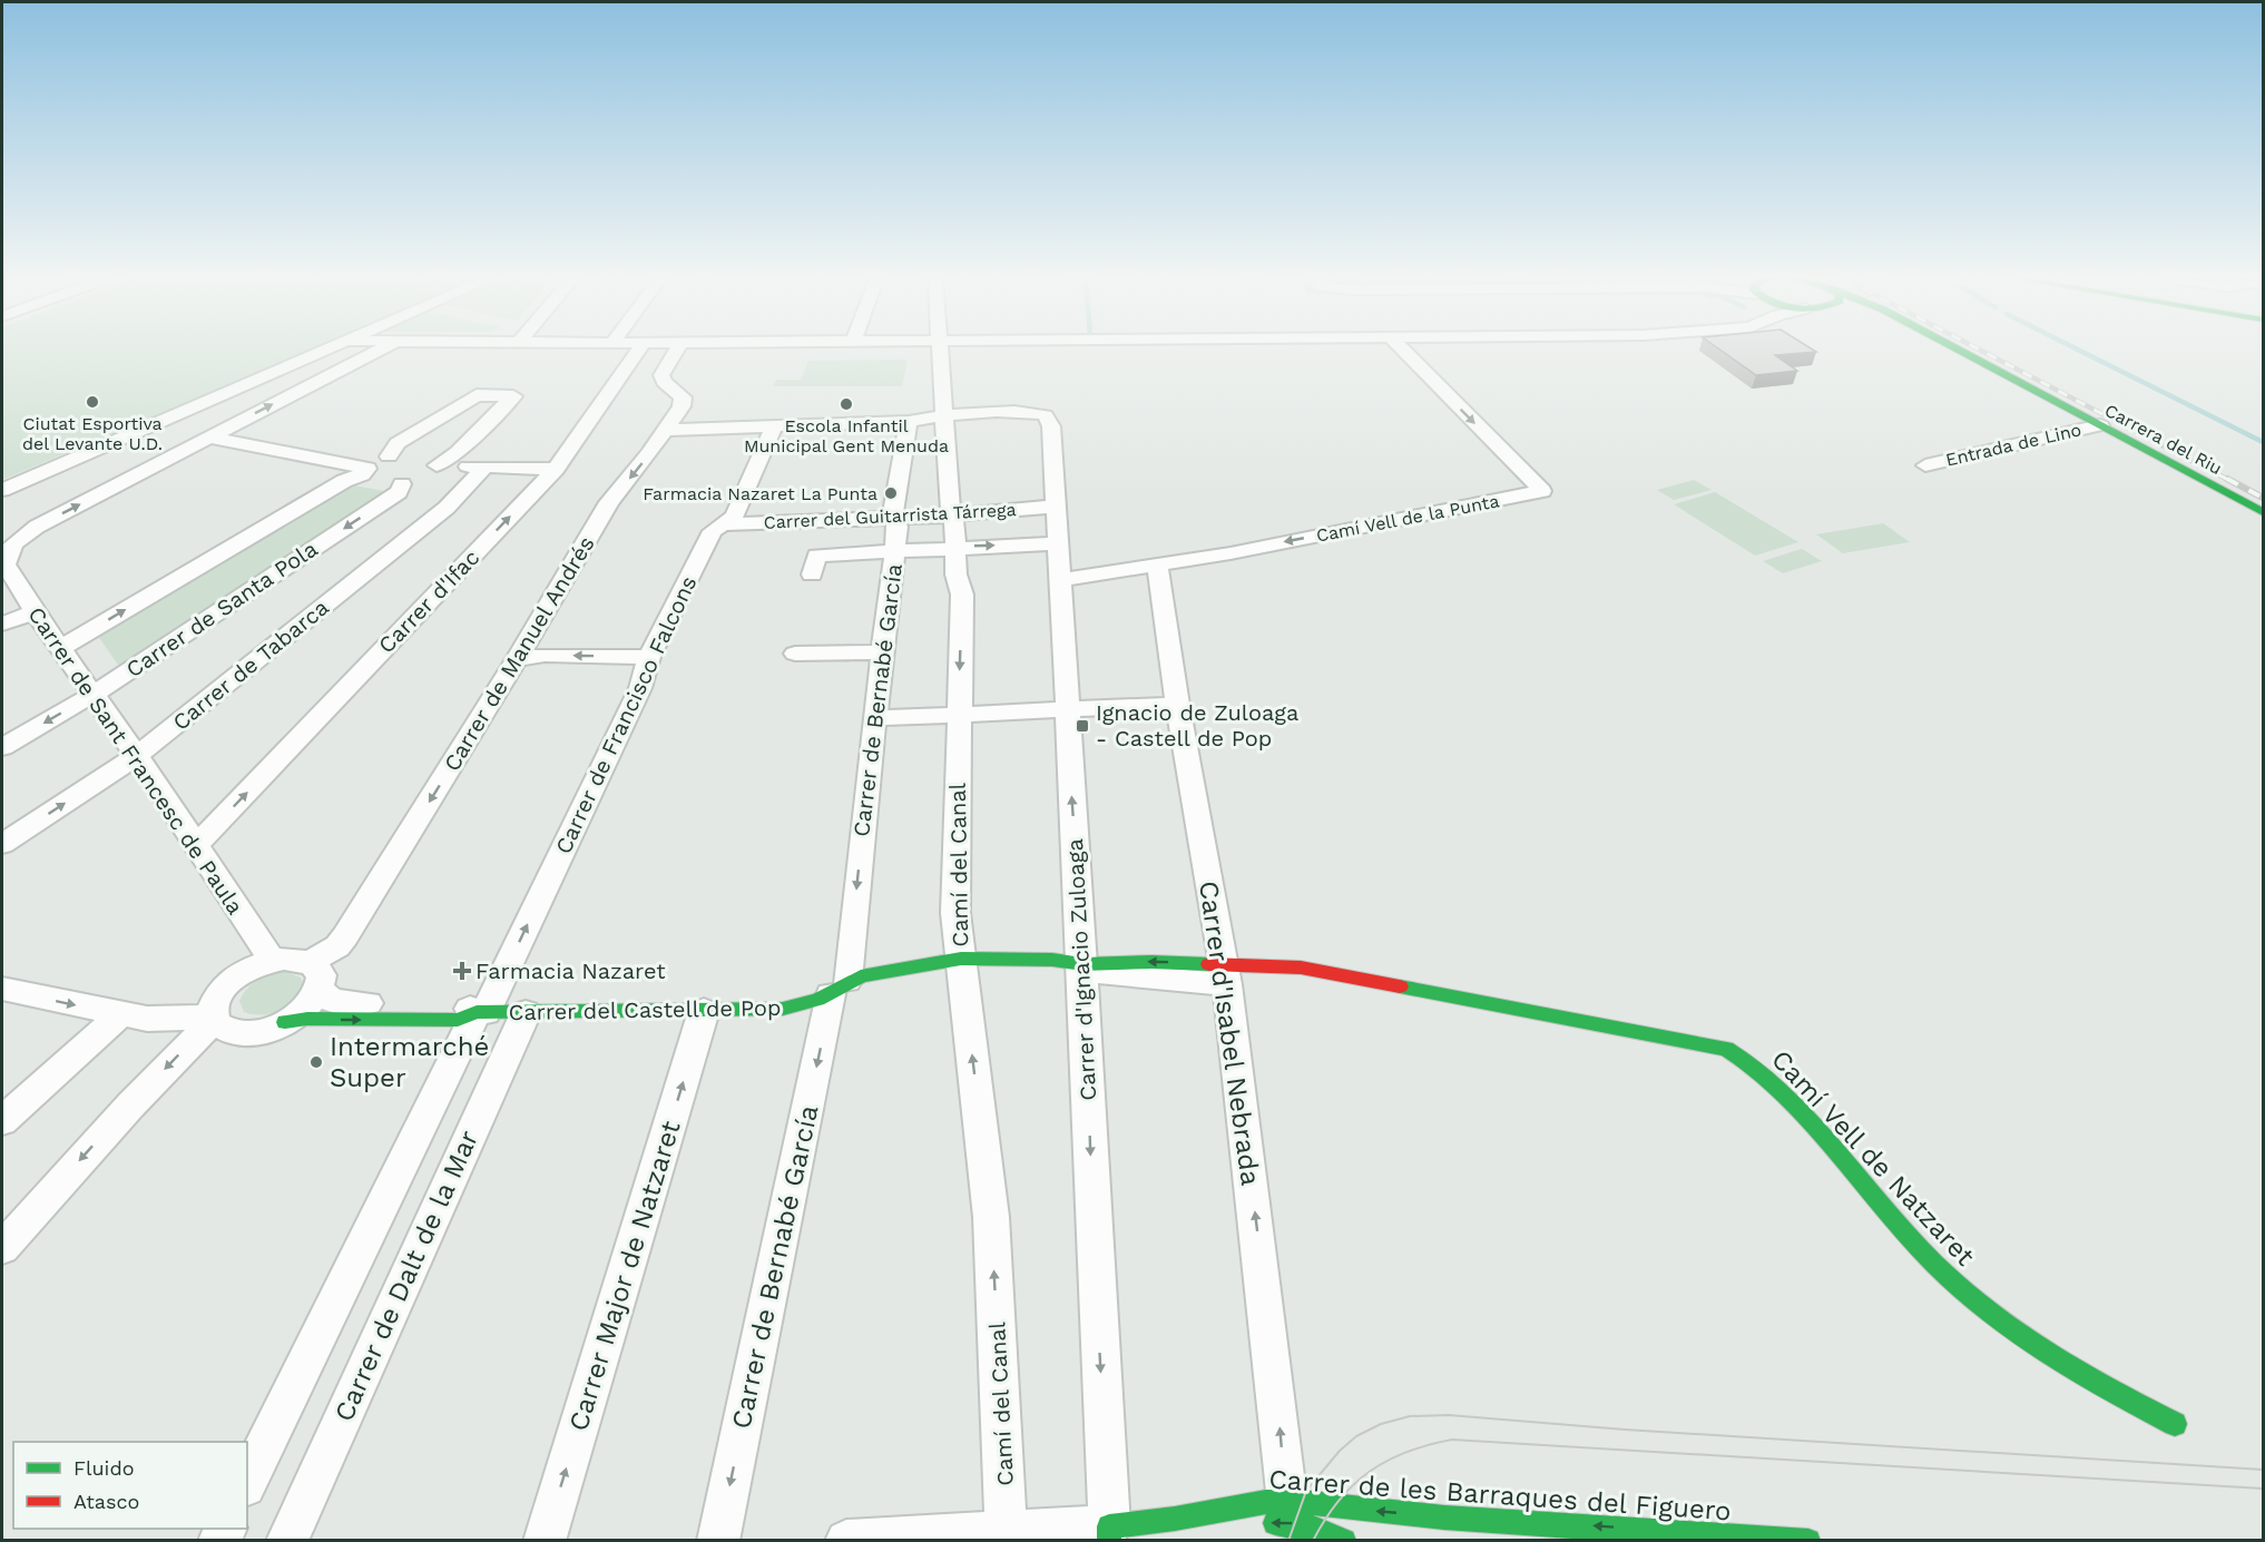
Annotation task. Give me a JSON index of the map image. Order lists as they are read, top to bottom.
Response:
{
  "streets": {
    "main road": [
      "Carrera del Riu",
      "Carrer del Castell de Pop",
      "Camí Vell de Natzaret",
      "Carrer de les Barraques del Figuero"
    ],
    "street": [
      "Entrada de Lino",
      "Carrer del Guitarrista Tárrega",
      "Camí Vell de la Punta",
      "Carrer d'Ifac",
      "Carrer de Santa Pola",
      "Carrer de Manuel Andrés",
      "Carrer de Tabarca",
      "Carrer de Bernabé García",
      "Carrer de Francisco Falcons",
      "Carrer de Sant Francesc de Paula",
      "Camí del Canal",
      "Carrer d'Ignacio Zuloaga",
      "Carrer d'Isabel Nebrada",
      "Carrer de Dalt de la Mar",
      "Carrer Major de Natzaret"
    ]
  },
  "crossings": [
    ["Carrera del Riu", "Entrada de Lino"],
    ["Carrer del Guitarrista Tárrega", "Carrer de Bernabé García"],
    ["Carrer del Guitarrista Tárrega", "Carrer de Francisco Falcons"],
    ["Carrer del Guitarrista Tárrega", "Camí del Canal"],
    ["Carrer del Guitarrista Tárrega", "Carrer d'Ignacio Zuloaga"],
    ["Camí Vell de la Punta", "Carrer d'Ignacio Zuloaga"],
    ["Camí Vell de la Punta", "Carrer d'Isabel Nebrada"],
    ["Carrer d'Ifac", "Carrer de Sant Francesc de Paula"],
    ["Carrer de Santa Pola", "Carrer de Sant Francesc de Paula"],
    ["Carrer de Tabarca", "Carrer de Sant Francesc de Paula"],
    ["Carrer de Bernabé García", "Carrer del Castell de Pop"],
    ["Carrer de Francisco Falcons", "Carrer del Castell de Pop"],
    ["Carrer de Francisco Falcons", "Carrer de Dalt de la Mar"],
    ["Camí del Canal", "Carrer d'Ignacio Zuloaga"],
    ["Camí del Canal", "Carrer del Castell de Pop"],
    ["Carrer d'Ignacio Zuloaga", "Carrer del Castell de Pop"],
    ["Carrer d'Ignacio Zuloaga", "Carrer de les Barraques del Figuero"],
    ["Carrer del Castell de Pop", "Carrer d'Isabel Nebrada"],
    ["Carrer del Castell de Pop", "Camí Vell de Natzaret"],
    ["Carrer del Castell de Pop", "Carrer de Dalt de la Mar"],
    ["Carrer del Castell de Pop", "Carrer Major de Natzaret"],
    ["Carrer d'Isabel Nebrada", "Camí Vell de Natzaret"],
    ["Carrer d'Isabel Nebrada", "Carrer de les Barraques del Figuero"]
  ],
  "one_way": [
    "Carrer d'Ifac",
    "Carrer de Manuel Andrés",
    "Carrer de Bernabé García",
    "Carrer de Francisco Falcons",
    "Carrer d'Isabel Nebrada",
    "Carrer Major de Natzaret",
    "Carrer de les Barraques del Figuero"
  ],
  "places": {
    "other": [
      "Ciutat Esportiva del Levante U.D.",
      "Escola Infantil Municipal Gent Menuda",
      "Farmacia Nazaret La Punta",
      "Intermarché Super"
    ],
    "transit": ["Ignacio de Zuloaga - Castell de Pop"],
    "health": ["Farmacia Nazaret"]
  },
  "legend": ["Fluido", "Atasco"]
}
